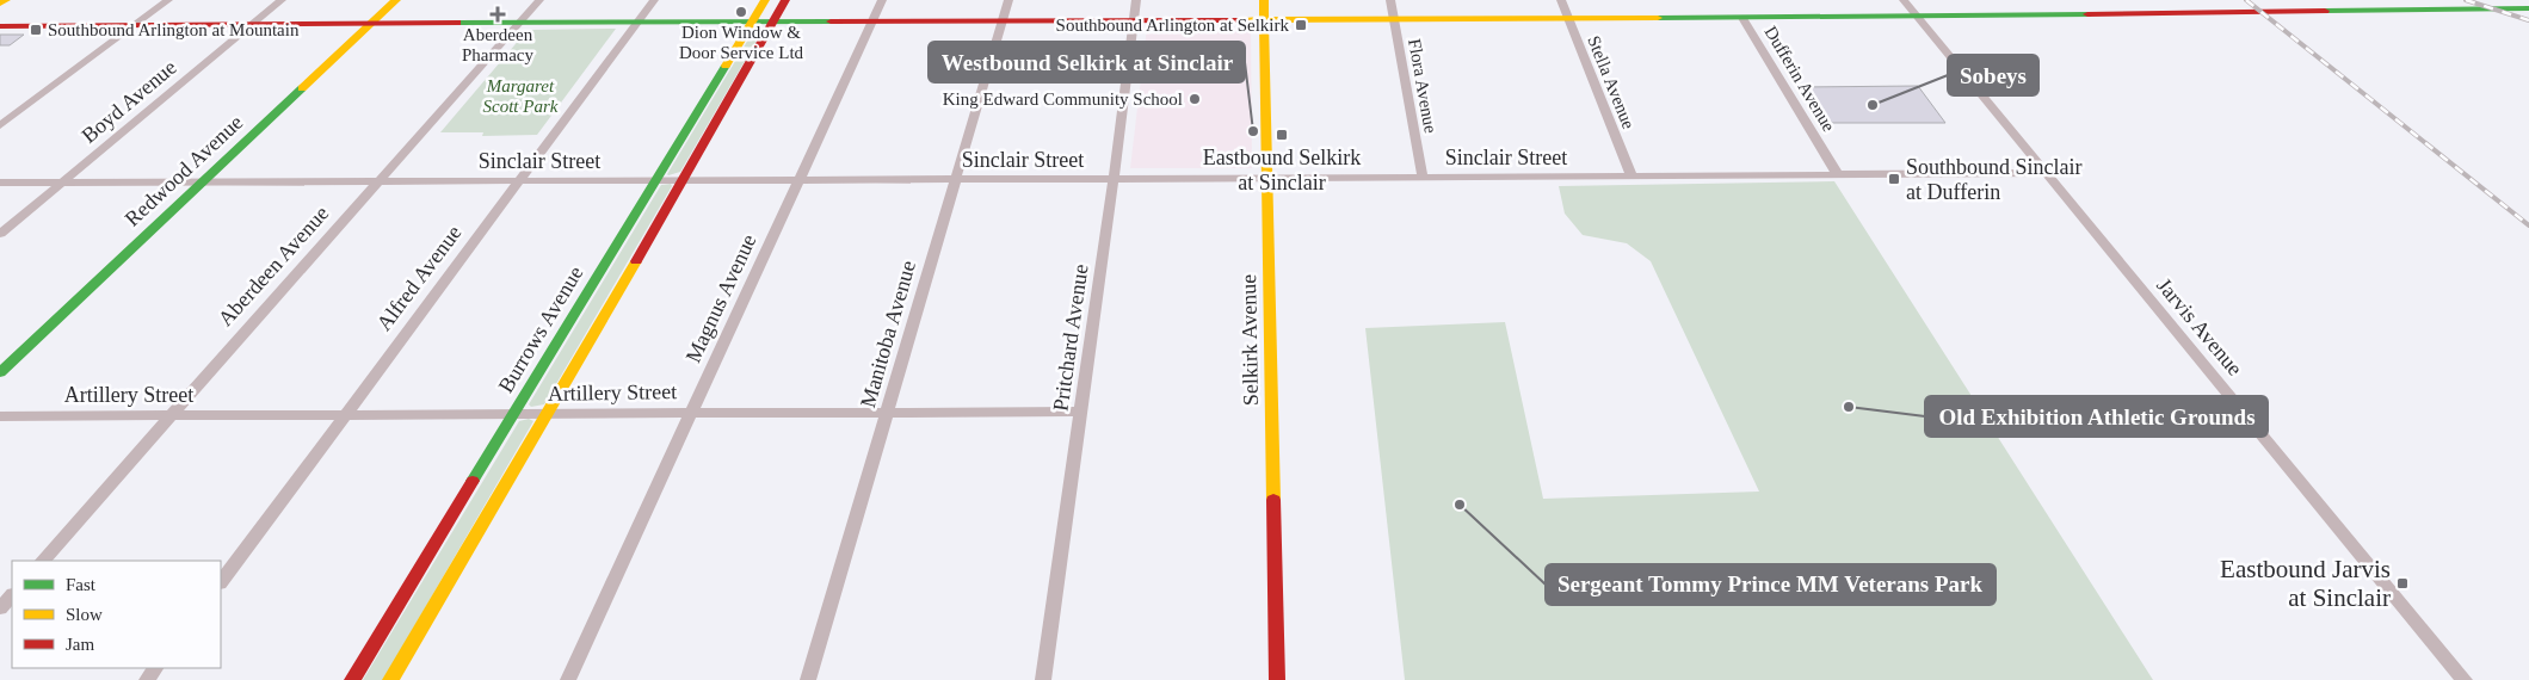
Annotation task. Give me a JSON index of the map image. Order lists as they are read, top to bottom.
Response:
{
  "streets": {
    "main road": ["Redwood Avenue", "Burrows Avenue", "Selkirk Avenue"],
    "street": [
      "Dufferin Avenue",
      "Stella Avenue",
      "Flora Avenue",
      "Boyd Avenue",
      "Sinclair Street",
      "Aberdeen Avenue",
      "Alfred Avenue",
      "Magnus Avenue",
      "Jarvis Avenue",
      "Manitoba Avenue",
      "Pritchard Avenue",
      "Artillery Street"
    ]
  },
  "crossings": [
    ["Dufferin Avenue", "Sinclair Street"],
    ["Stella Avenue", "Sinclair Street"],
    ["Flora Avenue", "Sinclair Street"],
    ["Boyd Avenue", "Sinclair Street"],
    ["Sinclair Street", "Redwood Avenue"],
    ["Sinclair Street", "Aberdeen Avenue"],
    ["Sinclair Street", "Alfred Avenue"],
    ["Sinclair Street", "Magnus Avenue"],
    ["Sinclair Street", "Jarvis Avenue"],
    ["Sinclair Street", "Burrows Avenue"],
    ["Sinclair Street", "Manitoba Avenue"],
    ["Sinclair Street", "Pritchard Avenue"],
    ["Sinclair Street", "Selkirk Avenue"],
    ["Aberdeen Avenue", "Artillery Street"],
    ["Alfred Avenue", "Artillery Street"],
    ["Magnus Avenue", "Artillery Street"],
    ["Burrows Avenue", "Artillery Street"],
    ["Manitoba Avenue", "Artillery Street"],
    ["Pritchard Avenue", "Artillery Street"]
  ],
  "parks": ["Margaret Scott Park"],
  "places": {
    "other": [
      "Dion Window & Door Service Ltd",
      "King Edward Community School",
      "Sobeys",
      "Westbound Selkirk at Sinclair",
      "Old Exhibition Athletic Grounds",
      "Sergeant Tommy Prince MM Veterans Park"
    ],
    "health": ["Aberdeen Pharmacy"],
    "transit": [
      "Southbound Arlington at Selkirk",
      "Southbound Arlington at Mountain",
      "Eastbound Selkirk at Sinclair",
      "Southbound Sinclair at Dufferin",
      "Eastbound Jarvis at Sinclair"
    ]
  },
  "legend": ["Fast", "Slow", "Jam"]
}
